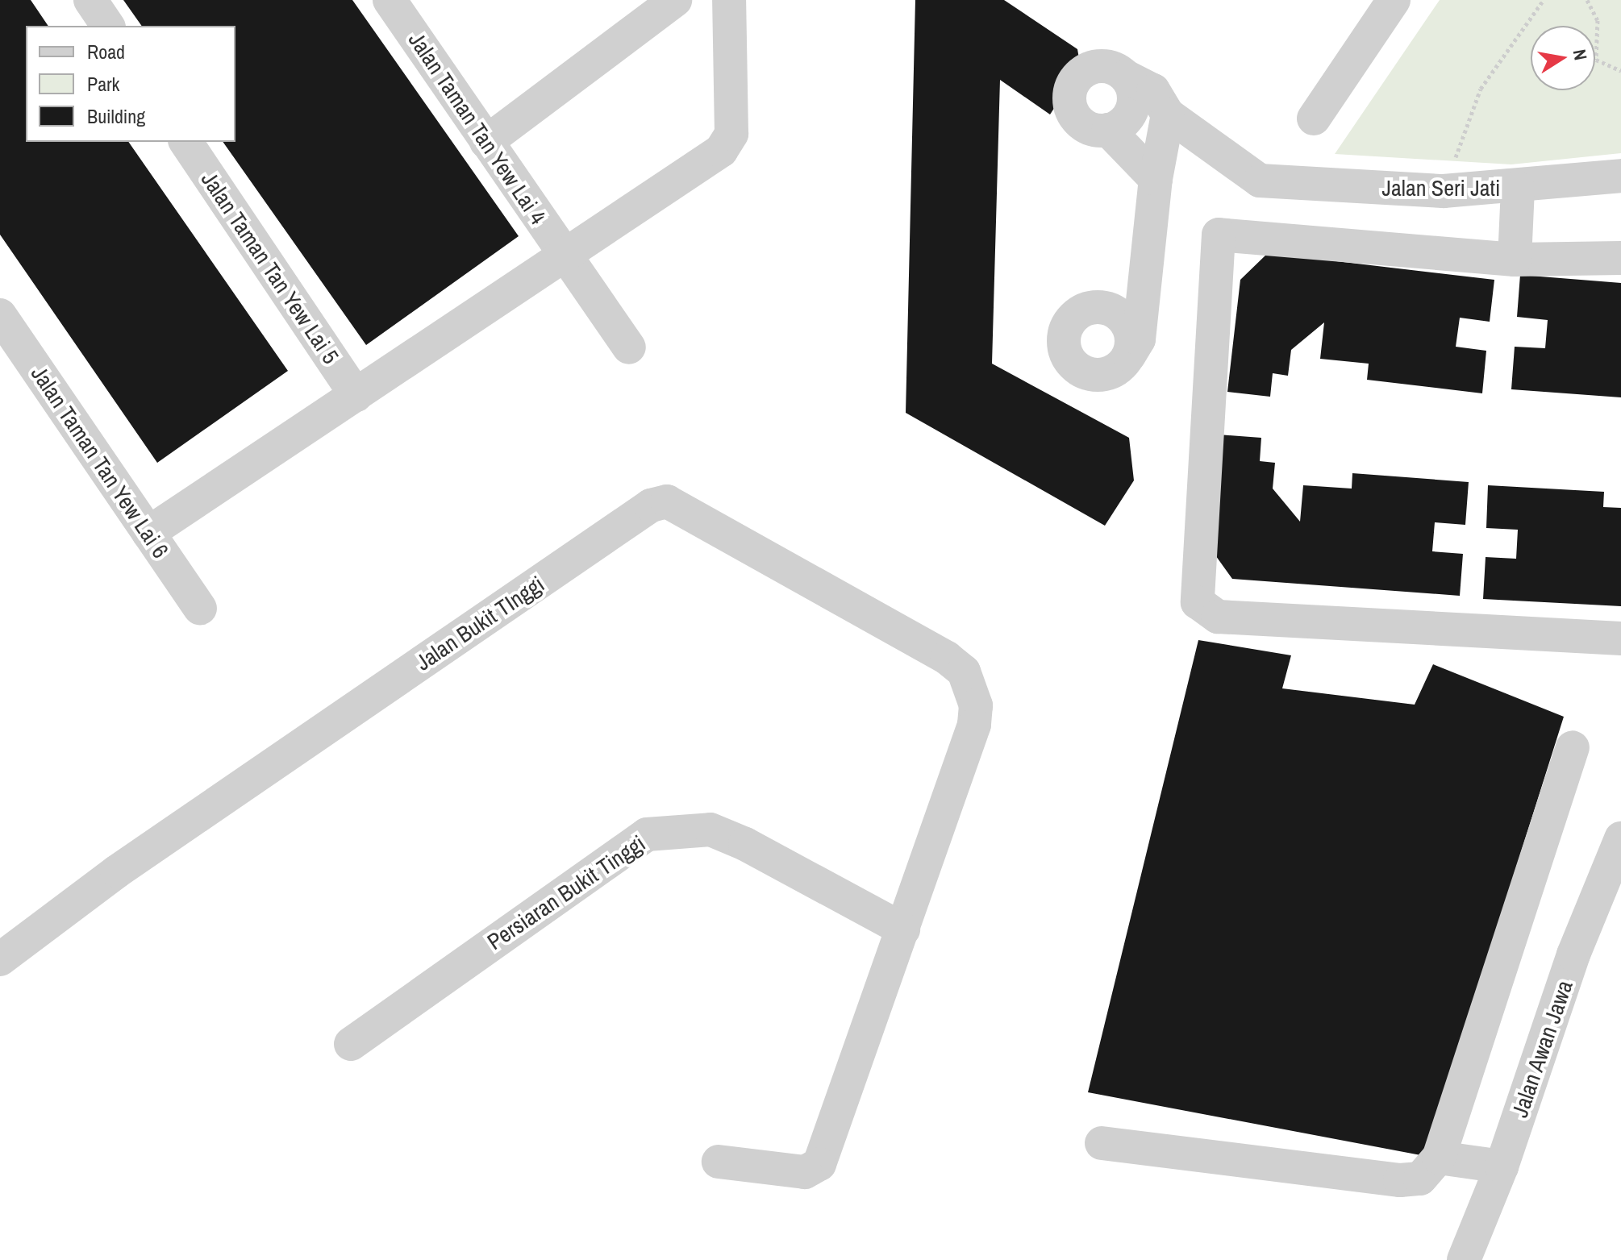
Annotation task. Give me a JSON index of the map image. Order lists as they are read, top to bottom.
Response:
{
  "streets": {
    "street": [
      "Jalan Taman Tan Yew Lai 4",
      "Jalan Seri Jati",
      "Jalan Taman Tan Yew Lai 5",
      "Jalan Taman Tan Yew Lai 6",
      "Jalan Bukit TInggi",
      "Persiaran Bukit Tinggi",
      "Jalan Awan Jawa"
    ]
  },
  "crossings": [
    ["Jalan Bukit TInggi", "Persiaran Bukit Tinggi"]
  ],
  "legend": ["Road", "Park", "Building"],
  "north": "right"
}
